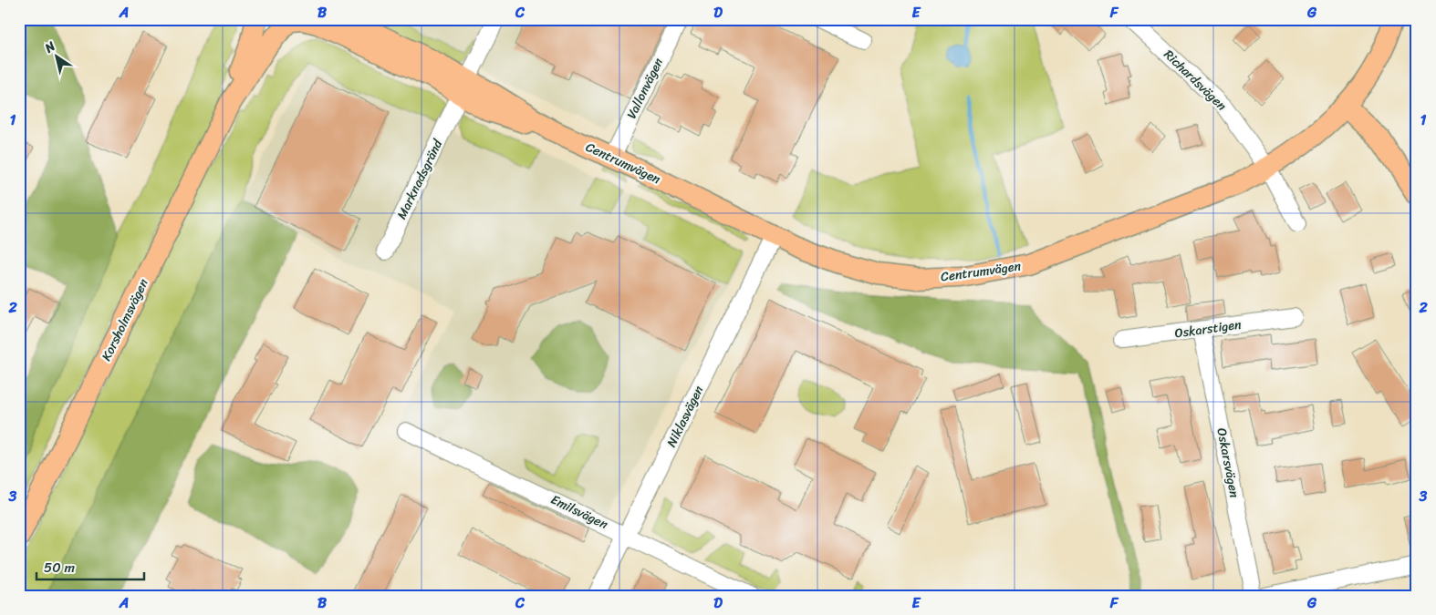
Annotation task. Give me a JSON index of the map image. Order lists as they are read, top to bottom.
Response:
{
  "streets": {
    "main road": ["Centrumvägen", "Korsholmsvägen"],
    "street": [
      "Richardsvägen",
      "Vallonvägen",
      "Marknadsgränd",
      "Oskarstigen",
      "Niklasvägen",
      "Oskarsvägen",
      "Emilsvägen"
    ]
  },
  "crossings": [
    ["Richardsvägen", "Centrumvägen"],
    ["Vallonvägen", "Centrumvägen"],
    ["Centrumvägen", "Marknadsgränd"],
    ["Centrumvägen", "Korsholmsvägen"],
    ["Centrumvägen", "Niklasvägen"],
    ["Oskarstigen", "Oskarsvägen"],
    ["Niklasvägen", "Emilsvägen"]
  ],
  "scale_bar": "50 m",
  "north": "top left",
  "grid": {
    "columns": [
      "A",
      "B",
      "C",
      "D",
      "E",
      "F",
      "G"
    ],
    "rows": ["1", "2", "3"]
  }
}
